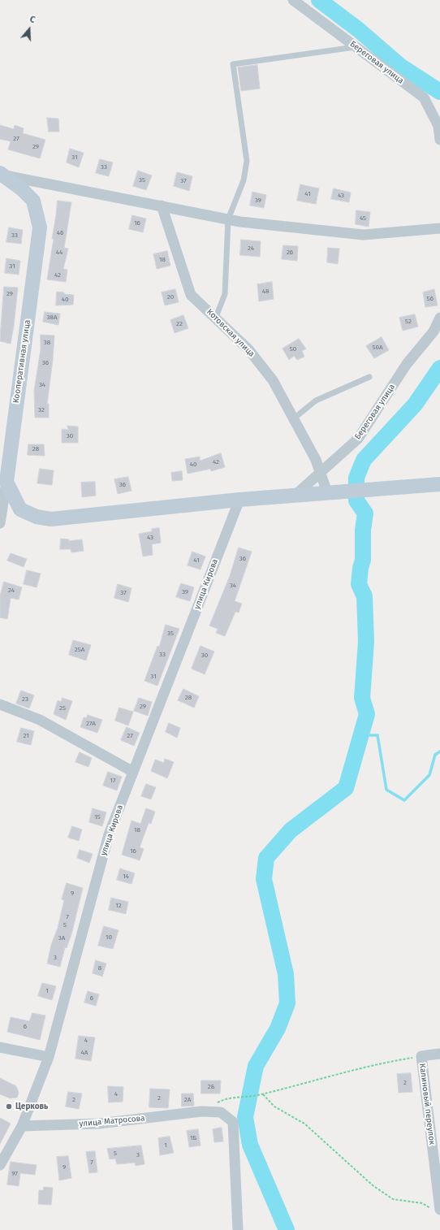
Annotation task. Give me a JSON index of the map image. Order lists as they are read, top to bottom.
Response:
{
  "streets": {
    "street": [
      "Береговая улица",
      "Котовская улица",
      "Кооперативная улица",
      "улица Кирова",
      "Калиновый переулок",
      "улица Матросова"
    ]
  },
  "crossings": [
    ["Береговая улица", "Котовская улица"],
    ["улица Кирова", "улица Матросова"]
  ],
  "places": ["Церковь"],
  "house_numbers": [
    "27",
    "29",
    "31",
    "33",
    "35",
    "37",
    "41",
    "43",
    "39",
    "45",
    "16",
    "46",
    "33",
    "24",
    "44",
    "26",
    "18",
    "31",
    "42",
    "48",
    "29",
    "20",
    "56",
    "40",
    "38А",
    "52",
    "22",
    "38",
    "50А",
    "50",
    "36",
    "34",
    "32",
    "30",
    "28",
    "42",
    "40",
    "36",
    "43",
    "36",
    "41",
    "34",
    "24",
    "39",
    "37",
    "35",
    "25А",
    "33",
    "30",
    "31",
    "28",
    "23",
    "29",
    "25",
    "27А",
    "21",
    "27",
    "17",
    "15",
    "18",
    "16",
    "14",
    "9",
    "12",
    "7",
    "5",
    "10",
    "3А",
    "3",
    "8",
    "1",
    "6",
    "6",
    "4",
    "4А",
    "2",
    "2Б",
    "4",
    "2",
    "2",
    "2А",
    "1Б",
    "1",
    "5",
    "3",
    "7",
    "9",
    "97"
  ],
  "north": "top"
}
